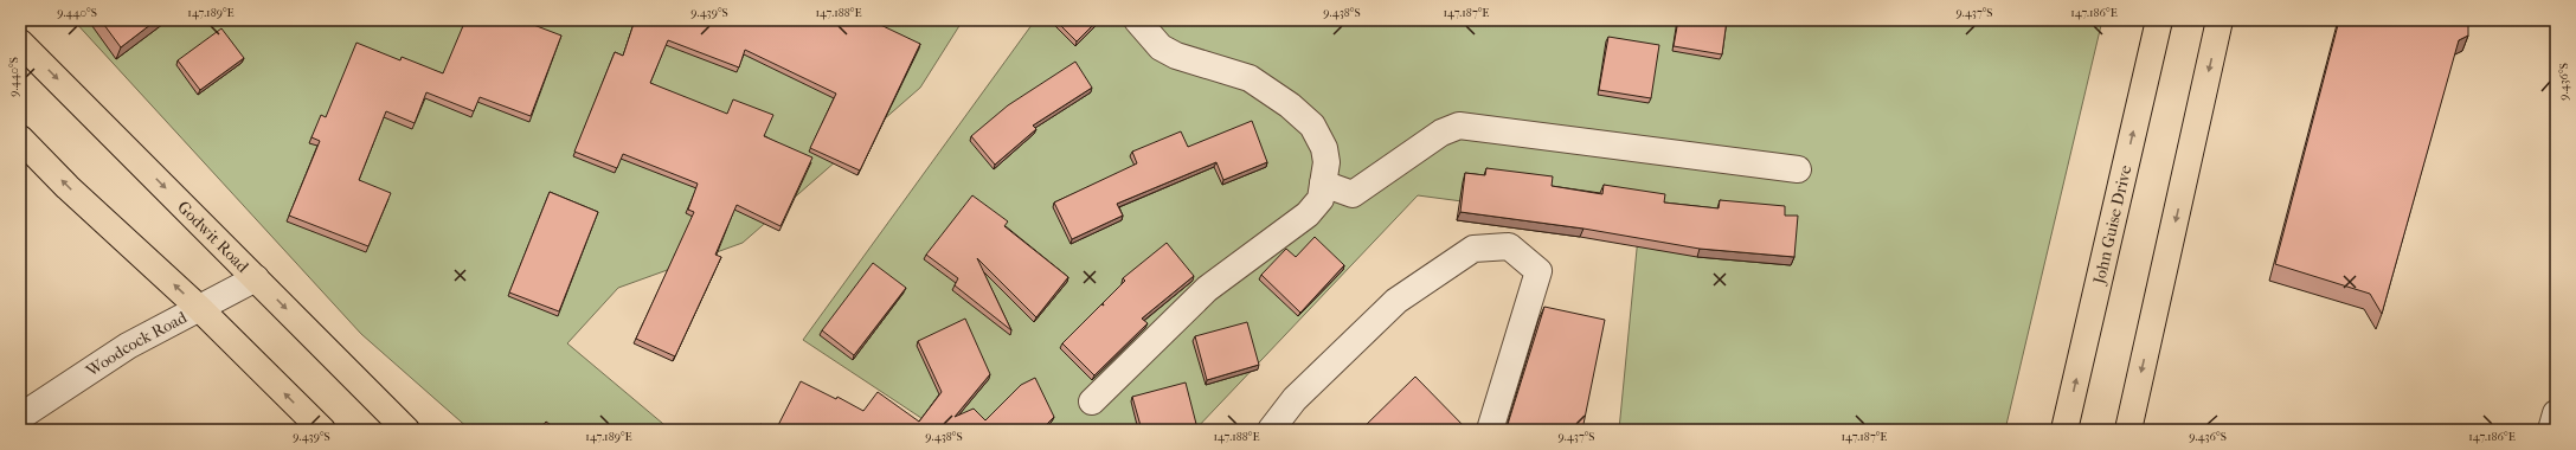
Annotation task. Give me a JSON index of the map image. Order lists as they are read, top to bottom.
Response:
{
  "streets": {
    "main road": ["John Guise Drive", "Godwit Road"],
    "street": ["Woodcock Road"]
  },
  "crossings": [
    ["Godwit Road", "Woodcock Road"]
  ],
  "coordinates": [
    "9.440°S",
    "147.189°E",
    "9.439°S",
    "147.188°E",
    "9.438°S",
    "147.187°E",
    "9.437°S",
    "147.186°E",
    "9.436°S"
  ]
}
